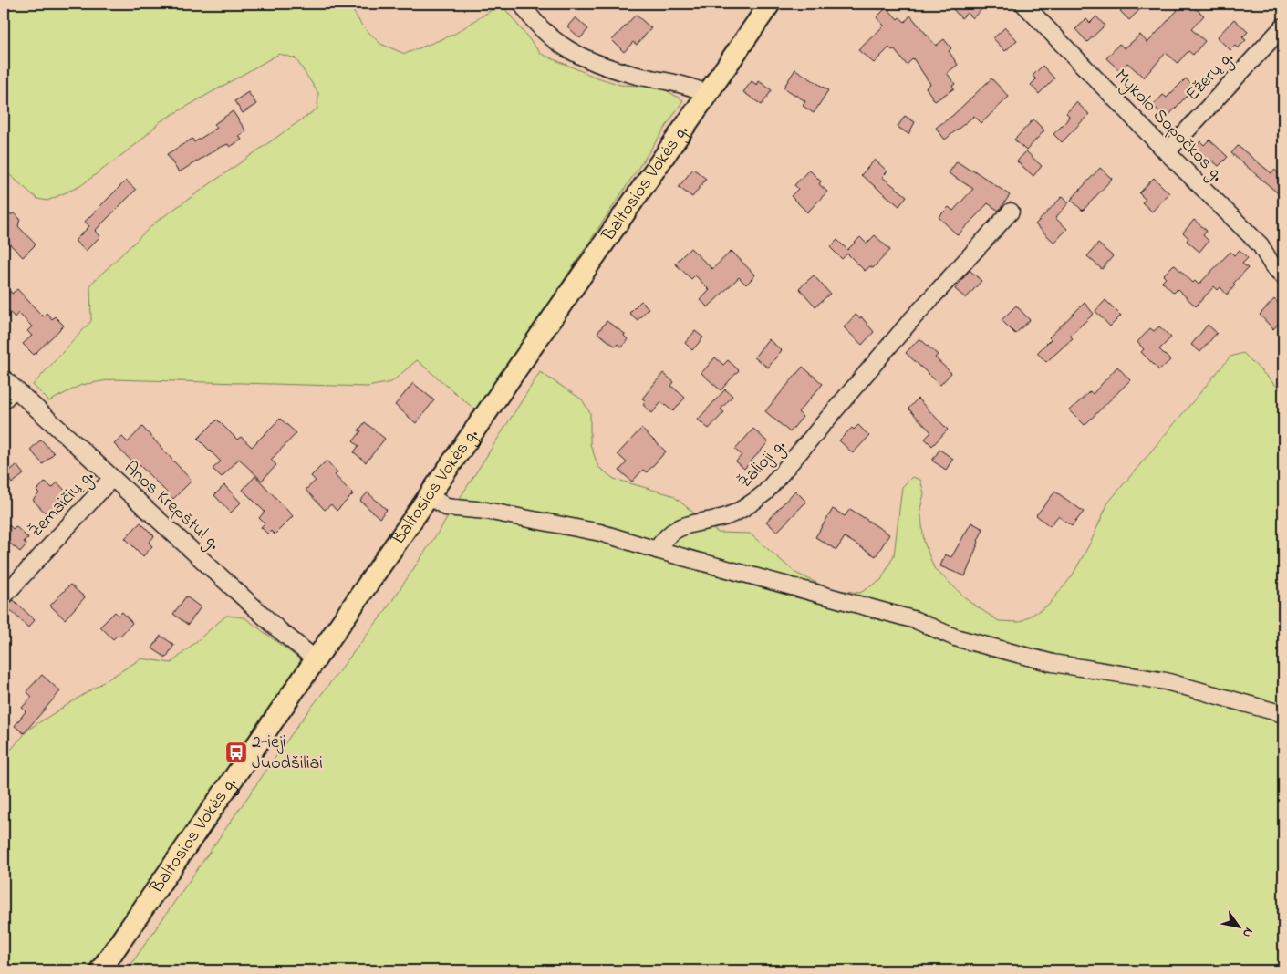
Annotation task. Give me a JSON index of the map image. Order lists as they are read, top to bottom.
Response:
{
  "streets": {
    "main road": ["Baltosios Vokės g."],
    "street": [
      "Ežerų g.",
      "Mykolo Sopočkos g.",
      "Žalioji g.",
      "Žemaičių g.",
      "Anos Krepštul g."
    ]
  },
  "crossings": [
    ["Ežerų g.", "Mykolo Sopočkos g."],
    ["Baltosios Vokės g.", "Anos Krepštul g."],
    ["Žemaičių g.", "Anos Krepštul g."]
  ],
  "places": {
    "bus stop": ["2-ieji Juodšiliai"]
  },
  "north": "bottom right"
}
